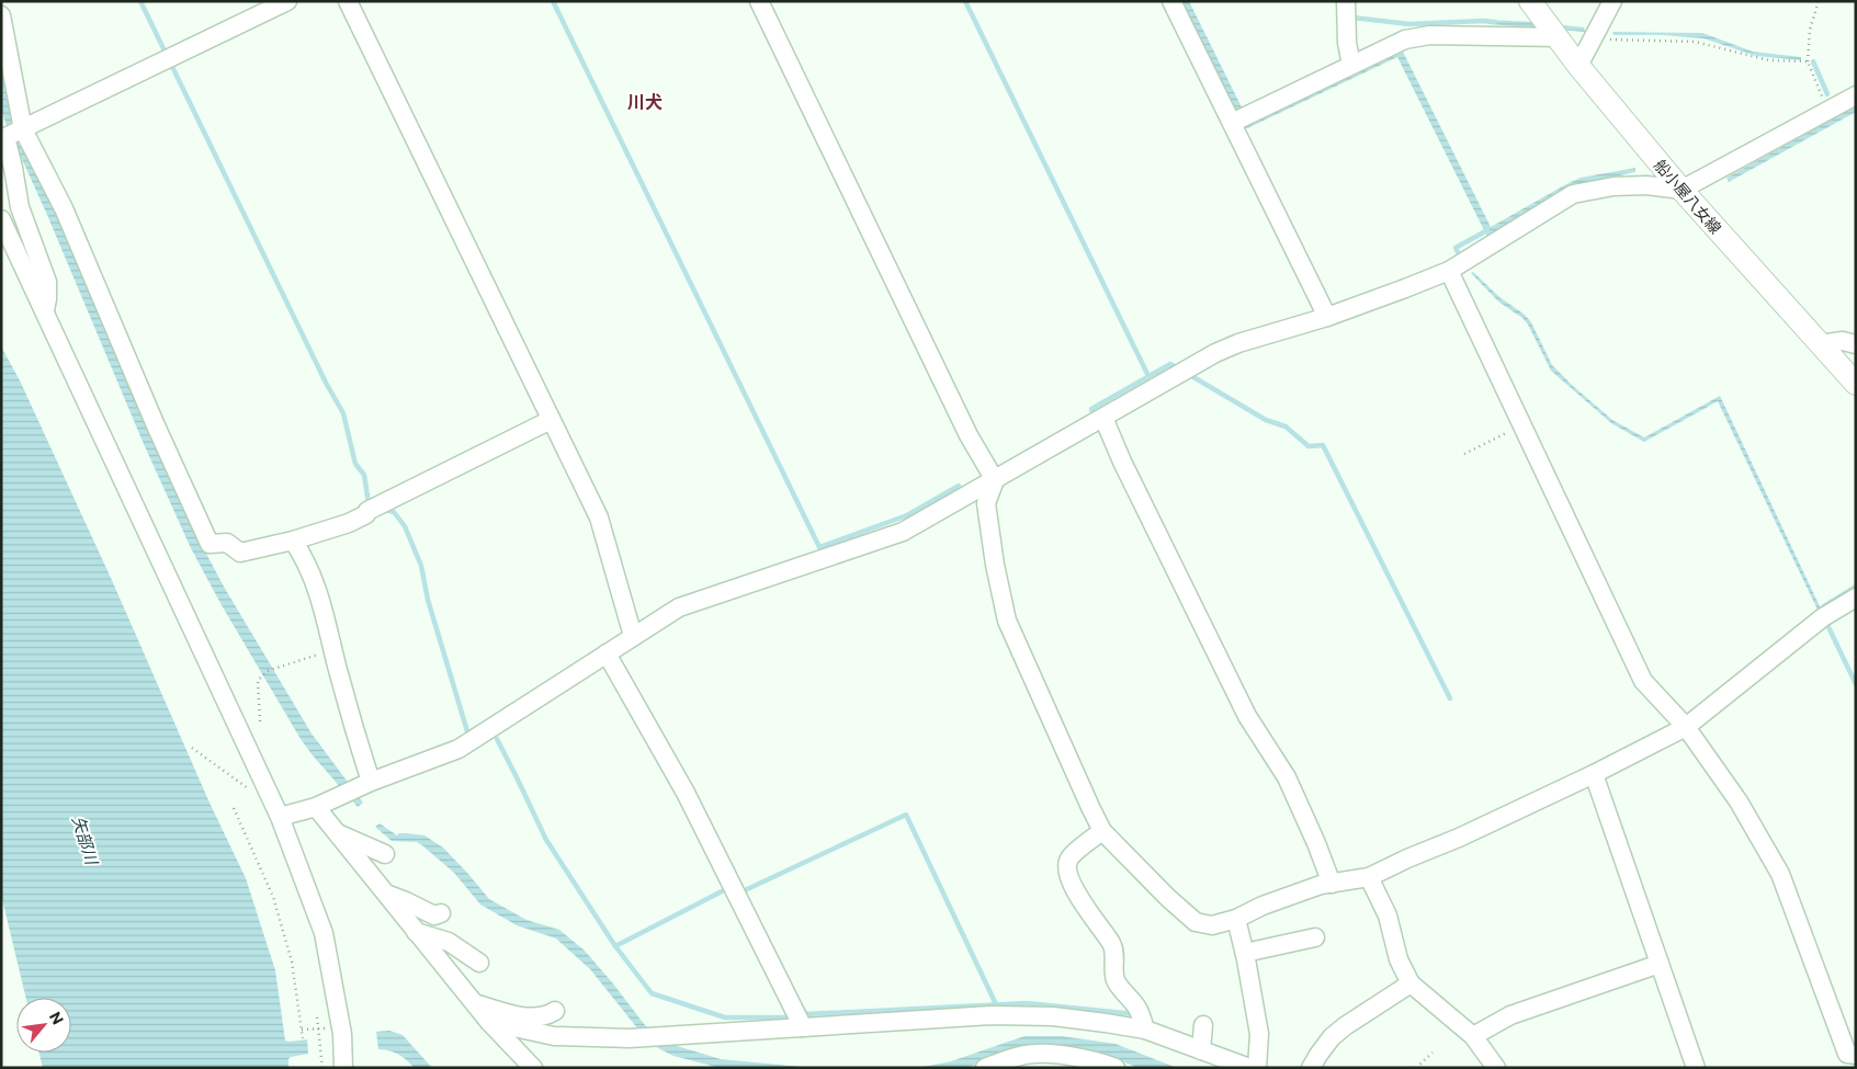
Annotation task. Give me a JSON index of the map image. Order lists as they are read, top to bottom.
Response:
{
  "streets": {
    "main road": ["船小屋八女線"]
  },
  "districts": ["川犬"],
  "water": ["矢部川"],
  "north": "top right"
}
